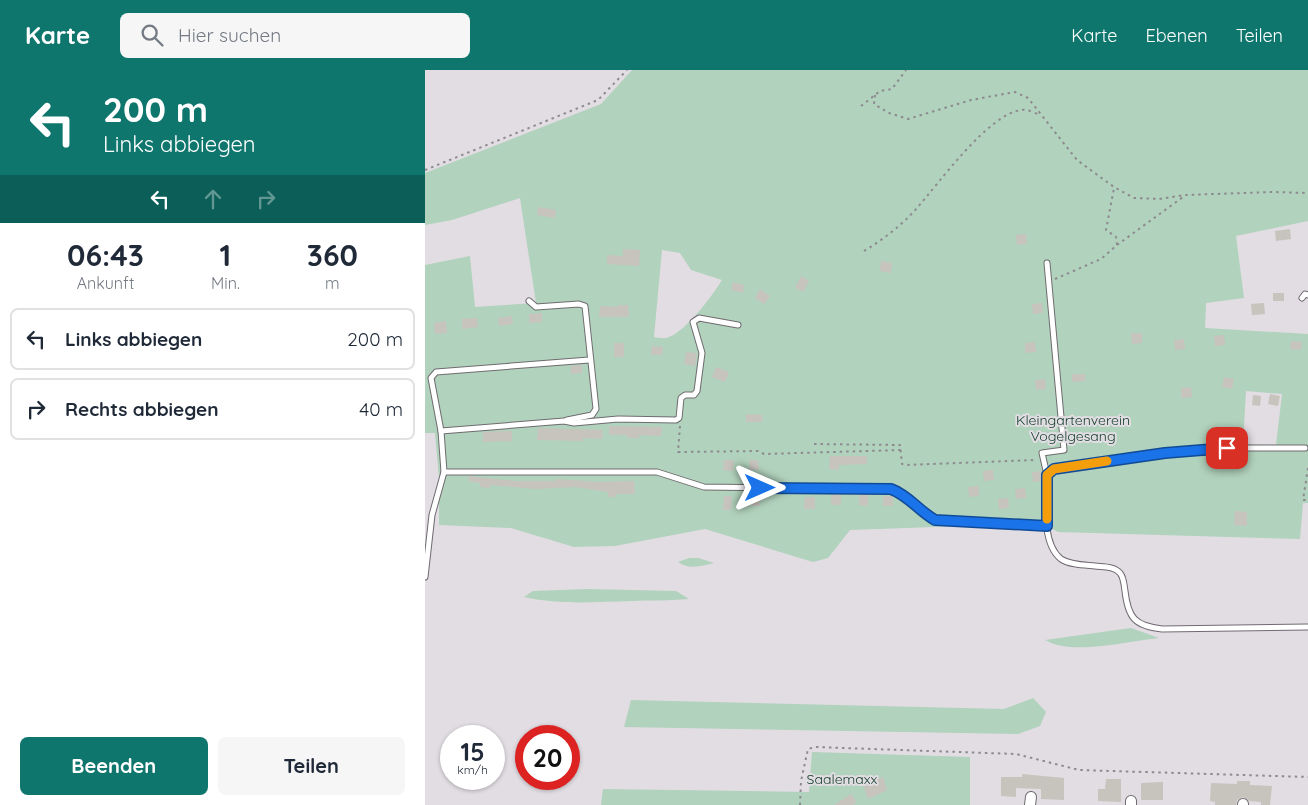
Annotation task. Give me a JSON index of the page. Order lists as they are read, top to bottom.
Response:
{
  "parks": ["Kleingartenverein Vogelgesang", "Saalemaxx"],
  "page": {
    "header": "Karte",
    "search": "Hier suchen",
    "nav": ["Karte", "Ebenen", "Teilen"],
    "turn": ["200 m", "Links abbiegen"],
    "eta": [
      "06:43",
      "Ankunft",
      "1",
      "Min.",
      "360",
      "m"
    ],
    "list": [
      {
        "name": "Links abbiegen",
        "value": "200 m"
      },
      {
        "name": "Rechts abbiegen",
        "value": "40 m"
      }
    ],
    "speed": "15 km/h",
    "limit": "20",
    "buttons": ["Beenden", "Teilen"]
  }
}
